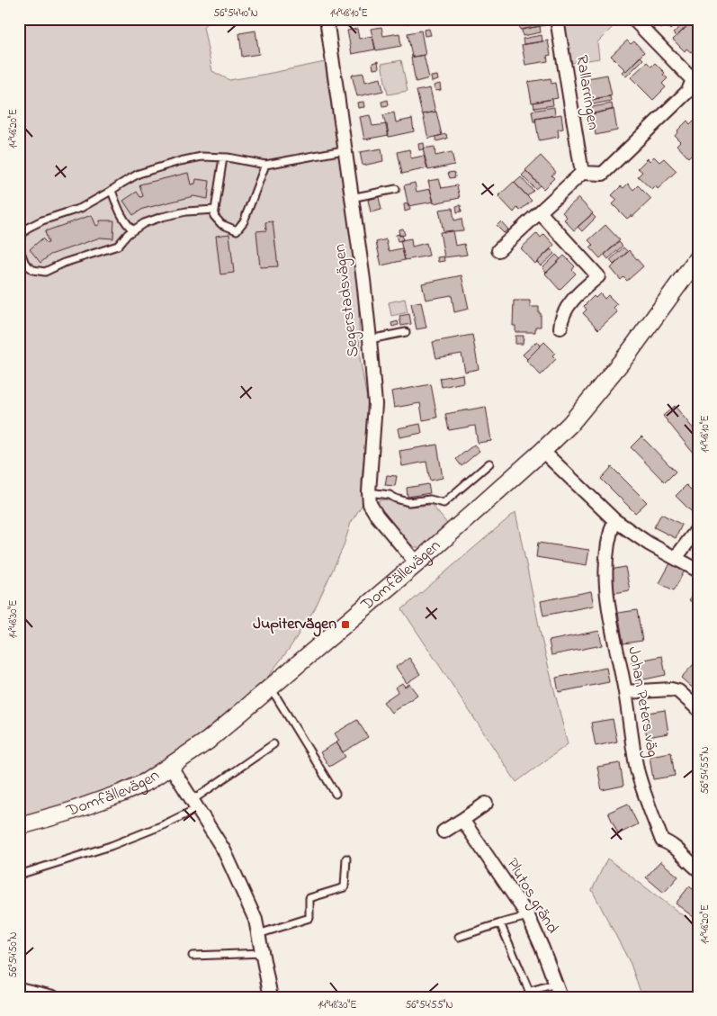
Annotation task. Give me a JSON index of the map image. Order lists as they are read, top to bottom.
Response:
{
  "streets": {
    "street": [
      "Rallarringen",
      "Segerstadsvägen",
      "Domfällevägen",
      "Johan Peters väg",
      "Plutos gränd"
    ]
  },
  "crossings": [
    ["Segerstadsvägen", "Domfällevägen"]
  ],
  "places": {
    "transit": ["Jupitervägen"]
  },
  "coordinates": [
    "56°54'40\"N",
    "14°48'10\"E",
    "14°48'20\"E",
    "14°48'30\"E",
    "56°54'55\"N",
    "56°54'50\"N"
  ]
}
